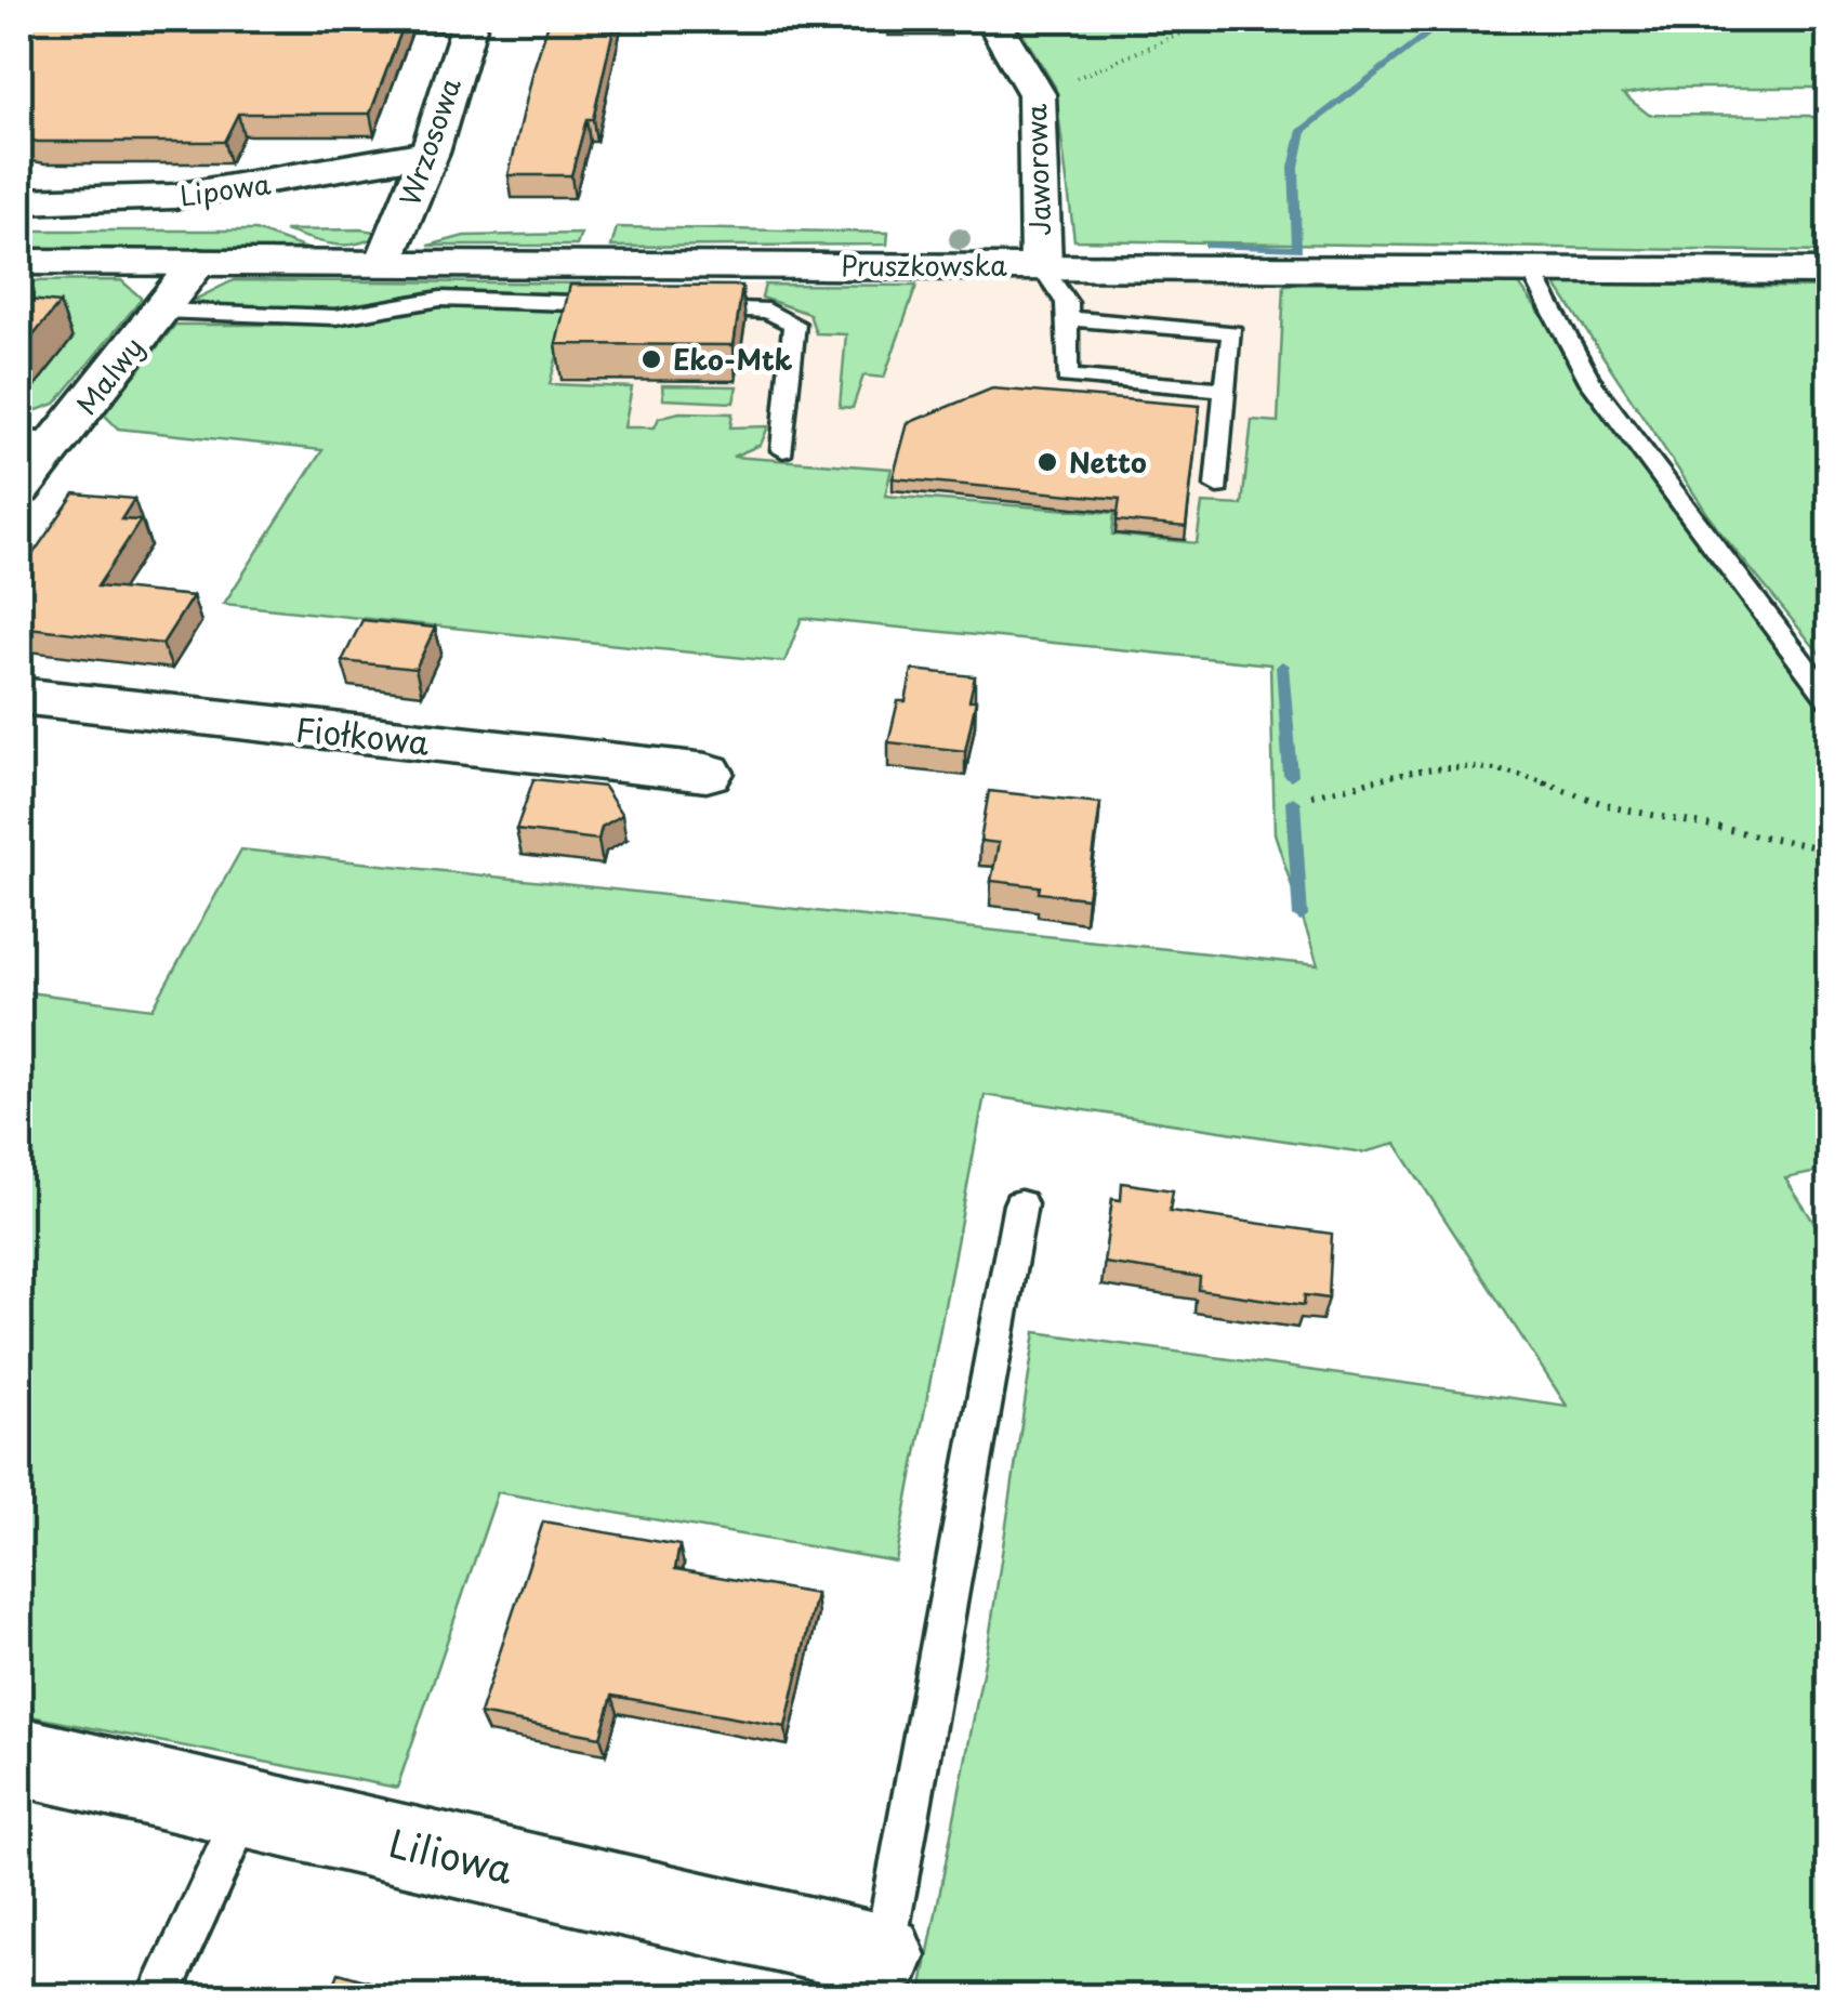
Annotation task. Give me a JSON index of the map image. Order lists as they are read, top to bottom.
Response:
{
  "streets": {
    "street": [
      "Wrzosowa",
      "Jaworowa",
      "Lipowa",
      "Pruszkowska",
      "Malwy",
      "Fiołkowa",
      "Liliowa"
    ]
  },
  "crossings": [
    ["Wrzosowa", "Lipowa"],
    ["Wrzosowa", "Pruszkowska"],
    ["Jaworowa", "Pruszkowska"],
    ["Pruszkowska", "Malwy"]
  ],
  "places": ["Eko-Mtk", "Netto"]
}
